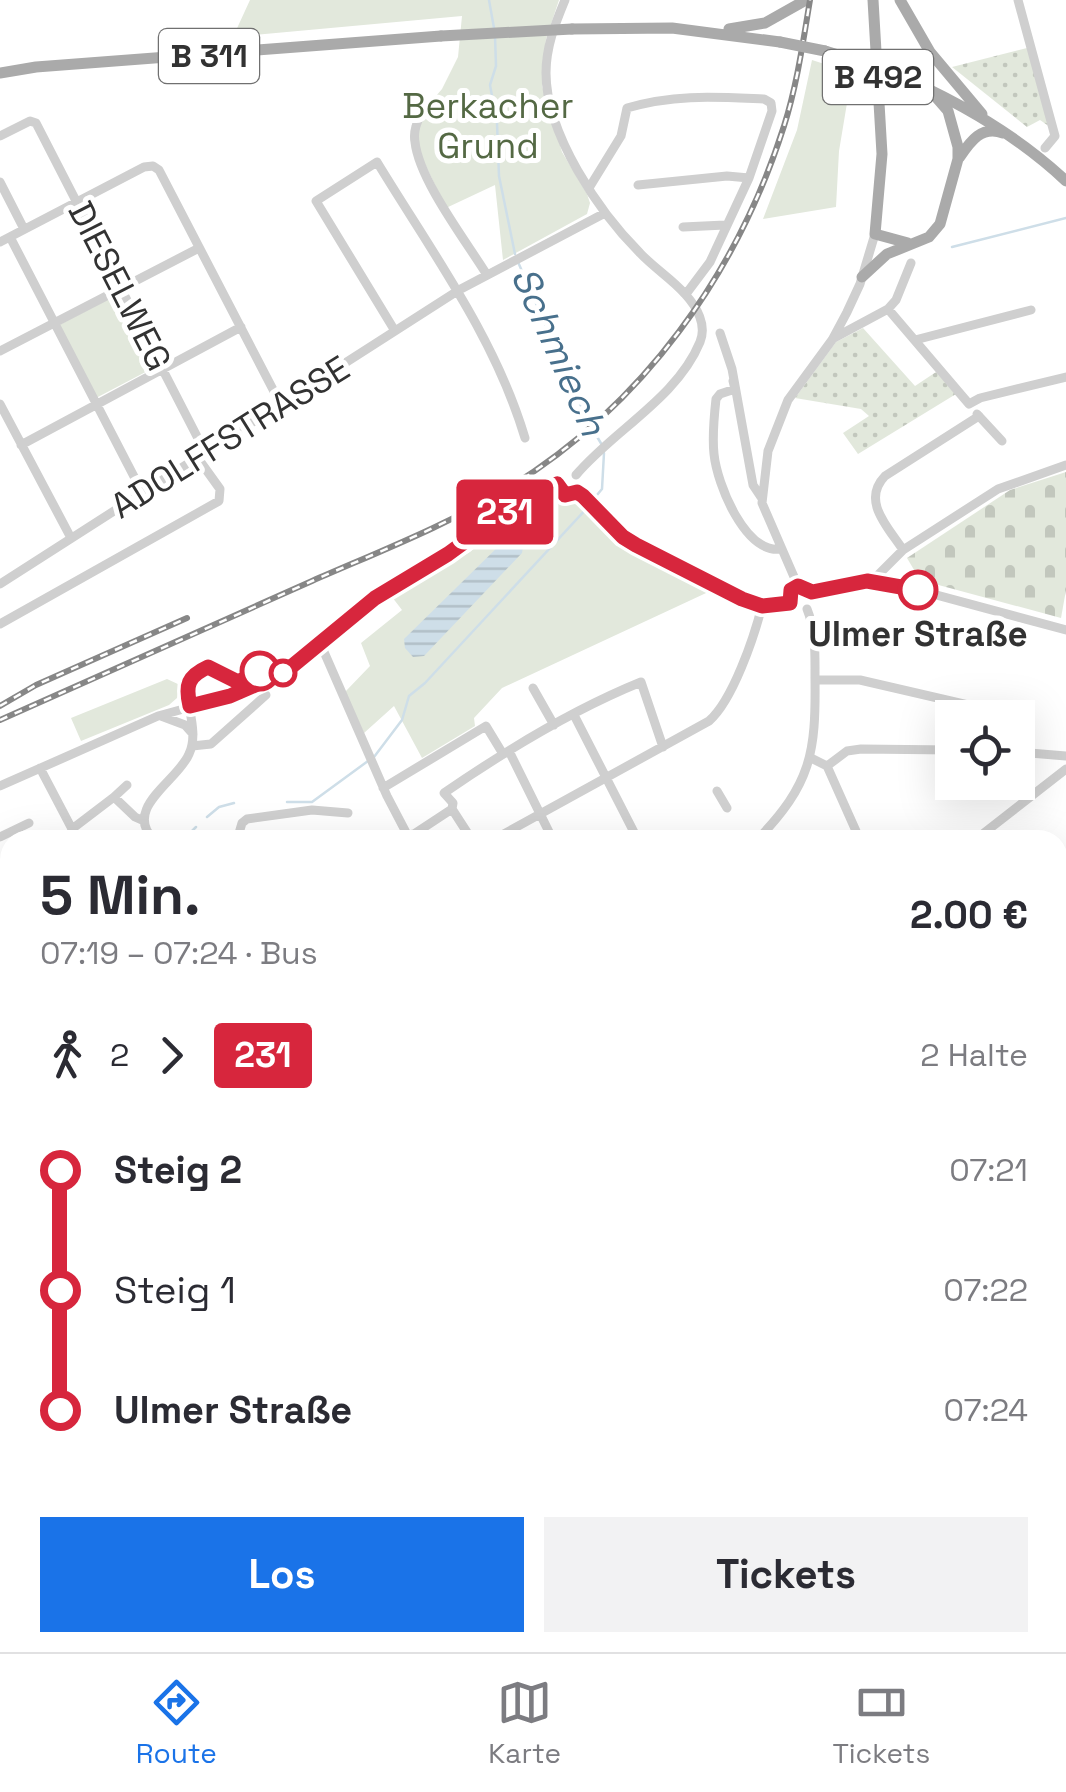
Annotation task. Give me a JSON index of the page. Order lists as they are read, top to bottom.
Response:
{
  "streets": {
    "main road": ["B 311", "B 492"],
    "street": ["DIESELWEG", "ADOLFFSTRASSE"]
  },
  "crossings": [
    ["DIESELWEG", "ADOLFFSTRASSE"]
  ],
  "water": ["Schmiech"],
  "parks": ["Berkacher Grund"],
  "places": ["Ulmer Straße"],
  "lines": ["bus line 231"],
  "page": {
    "on_map": "231",
    "heading": ["5 Min.", "07:19 – 07:24 · Bus", "2.00 €"],
    "legs": ["2", "231", "2 Halte"],
    "list": [
      {
        "name": "Steig 2",
        "value": "07:21"
      },
      {
        "name": "Steig 1",
        "value": "07:22"
      },
      {
        "name": "Ulmer Straße",
        "value": "07:24"
      }
    ],
    "buttons": ["Los", "Tickets"],
    "tabs": ["Route", "Karte", "Tickets"]
  }
}
